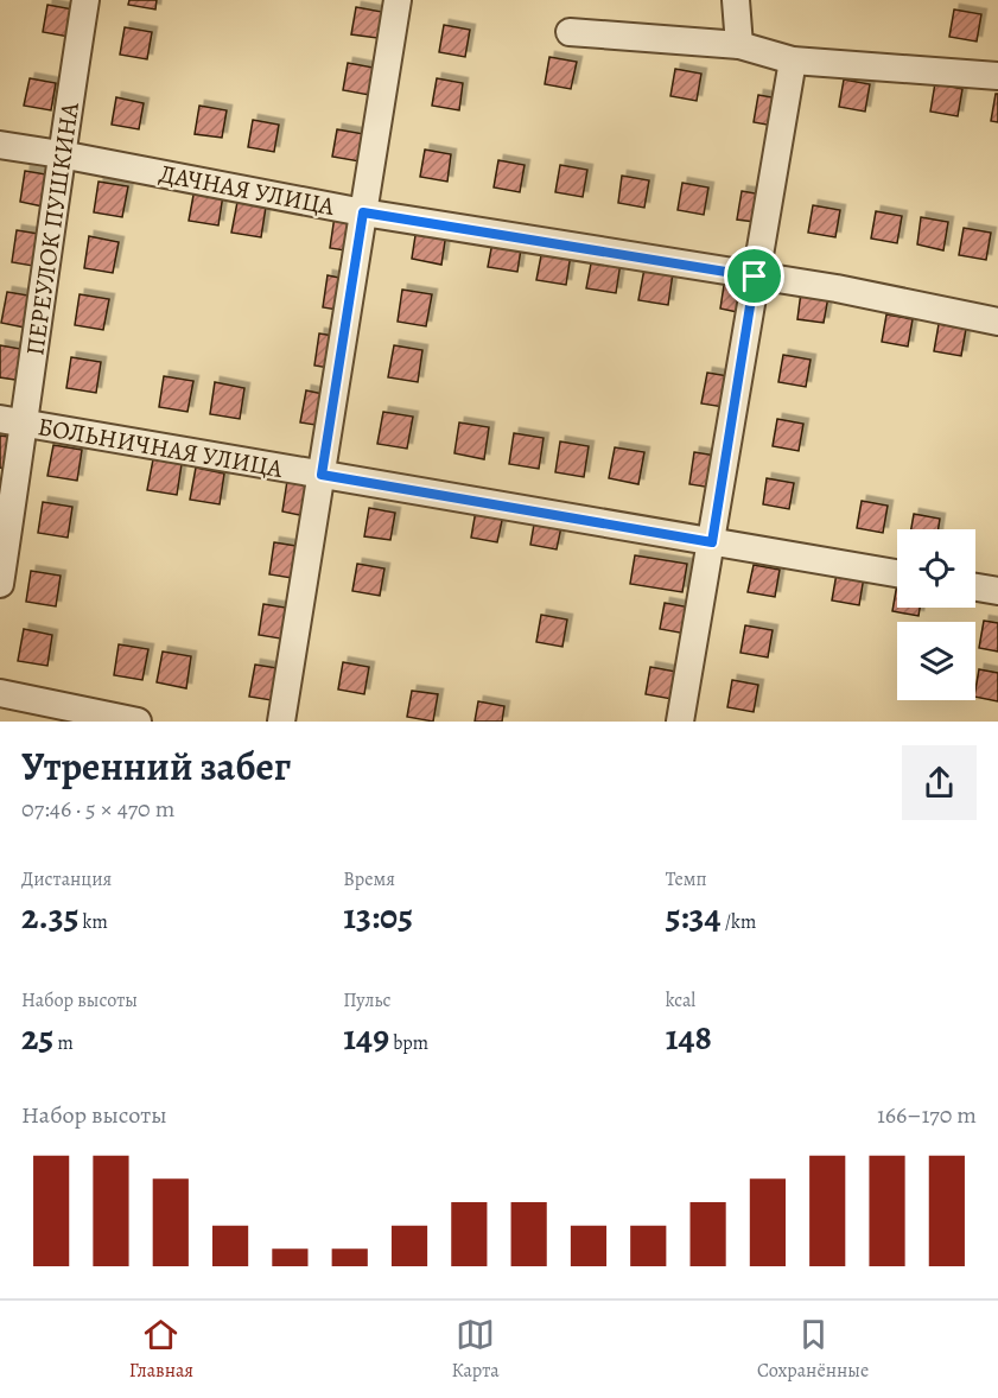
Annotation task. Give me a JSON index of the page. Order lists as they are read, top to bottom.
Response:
{
  "streets": {
    "street": ["ДАЧНАЯ УЛИЦА", "ПЕРЕУЛОК ПУШКИНА", "БОЛЬНИЧНАЯ УЛИЦА"]
  },
  "crossings": [
    ["ДАЧНАЯ УЛИЦА", "ПЕРЕУЛОК ПУШКИНА"],
    ["ПЕРЕУЛОК ПУШКИНА", "БОЛЬНИЧНАЯ УЛИЦА"]
  ],
  "page": {
    "heading": ["Утренний забег", "07:46 · 5 × 470 m"],
    "stats": [
      ["Дистанция", "2.35 km"],
      ["Время", "13:05"],
      ["Темп", "5:34 /km"],
      ["Набор высоты", "25 m"],
      ["Пульс", "149 bpm"],
      ["kcal", "148"]
    ],
    "chart": ["Набор высоты", "166–170 m"],
    "tabs": ["Главная", "Карта", "Сохранённые"]
  }
}
